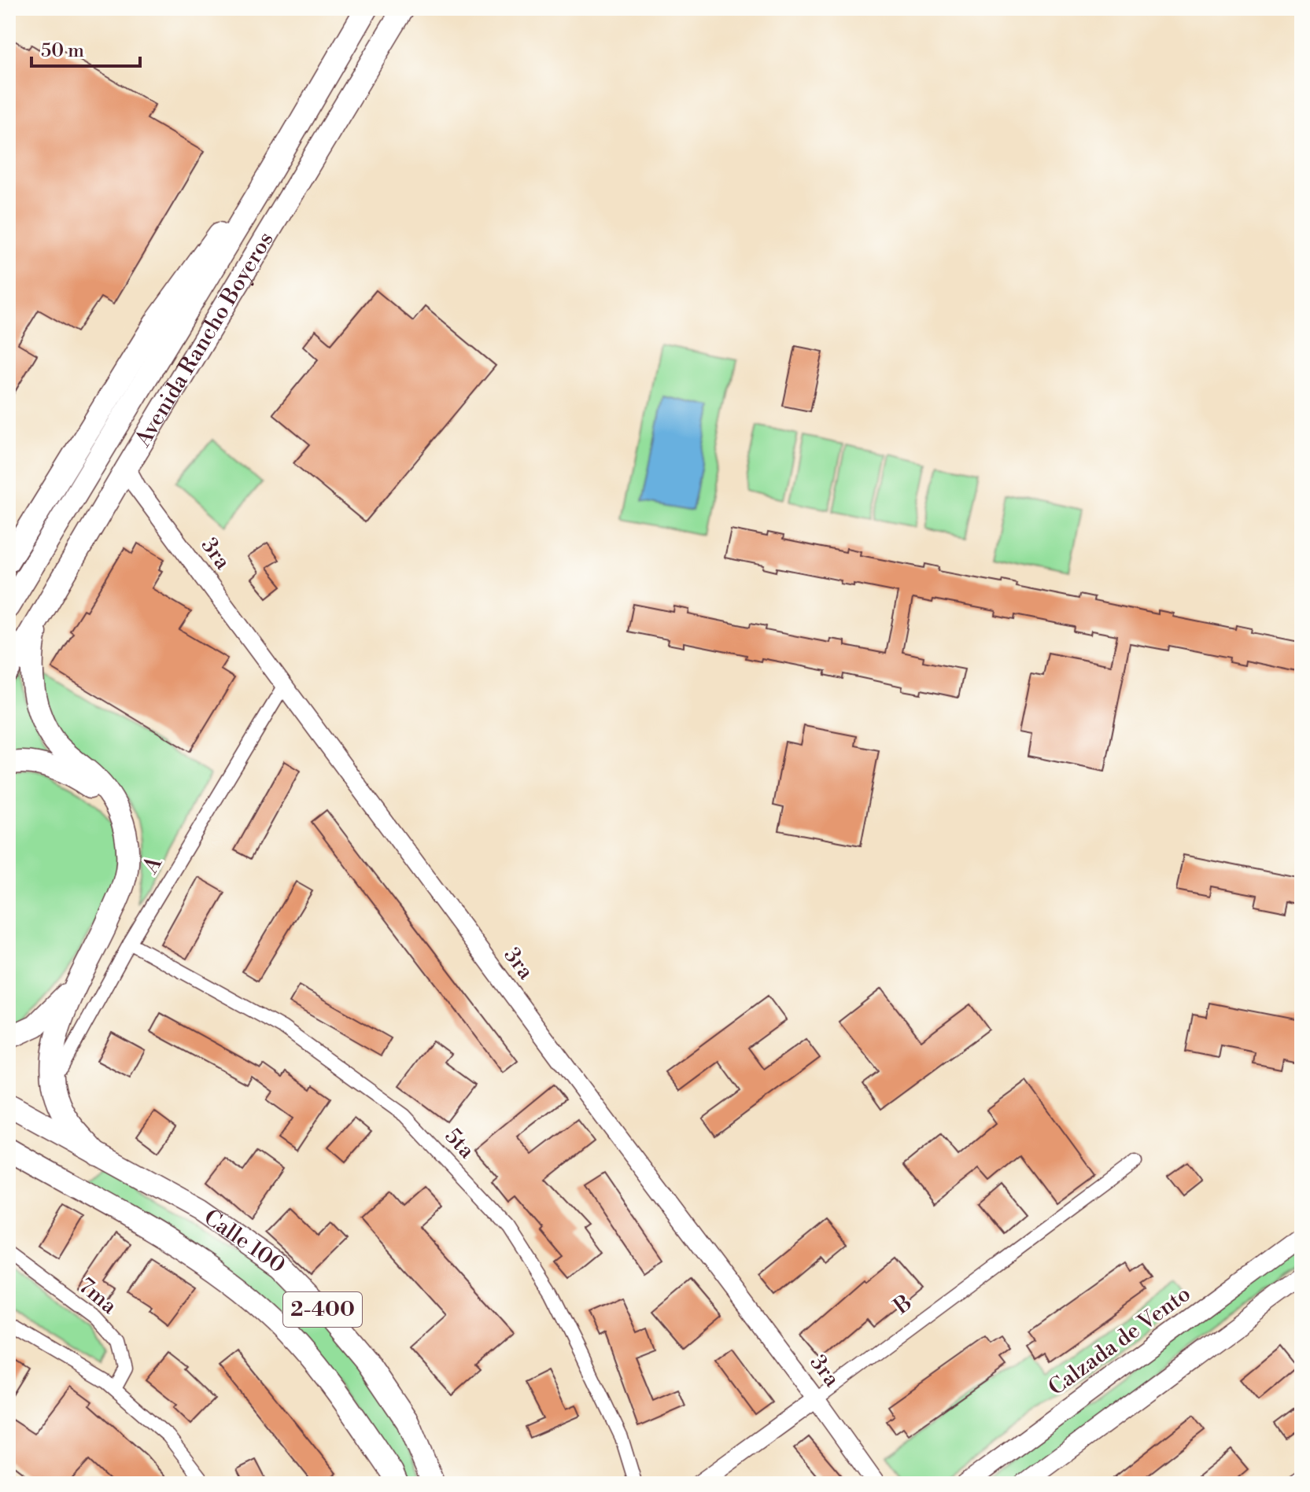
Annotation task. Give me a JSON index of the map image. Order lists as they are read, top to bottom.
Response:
{
  "streets": {
    "highway": ["Avenida Rancho Boyeros", "Calle 100", "2-400"],
    "main road": ["Calzada de Vento"],
    "street": [
      "3ra",
      "A",
      "5ta",
      "7ma",
      "B"
    ]
  },
  "crossings": [
    ["Avenida Rancho Boyeros", "3ra"],
    ["3ra", "A"],
    ["3ra", "B"],
    ["A", "5ta"]
  ],
  "scale_bar": "50 m"
}
